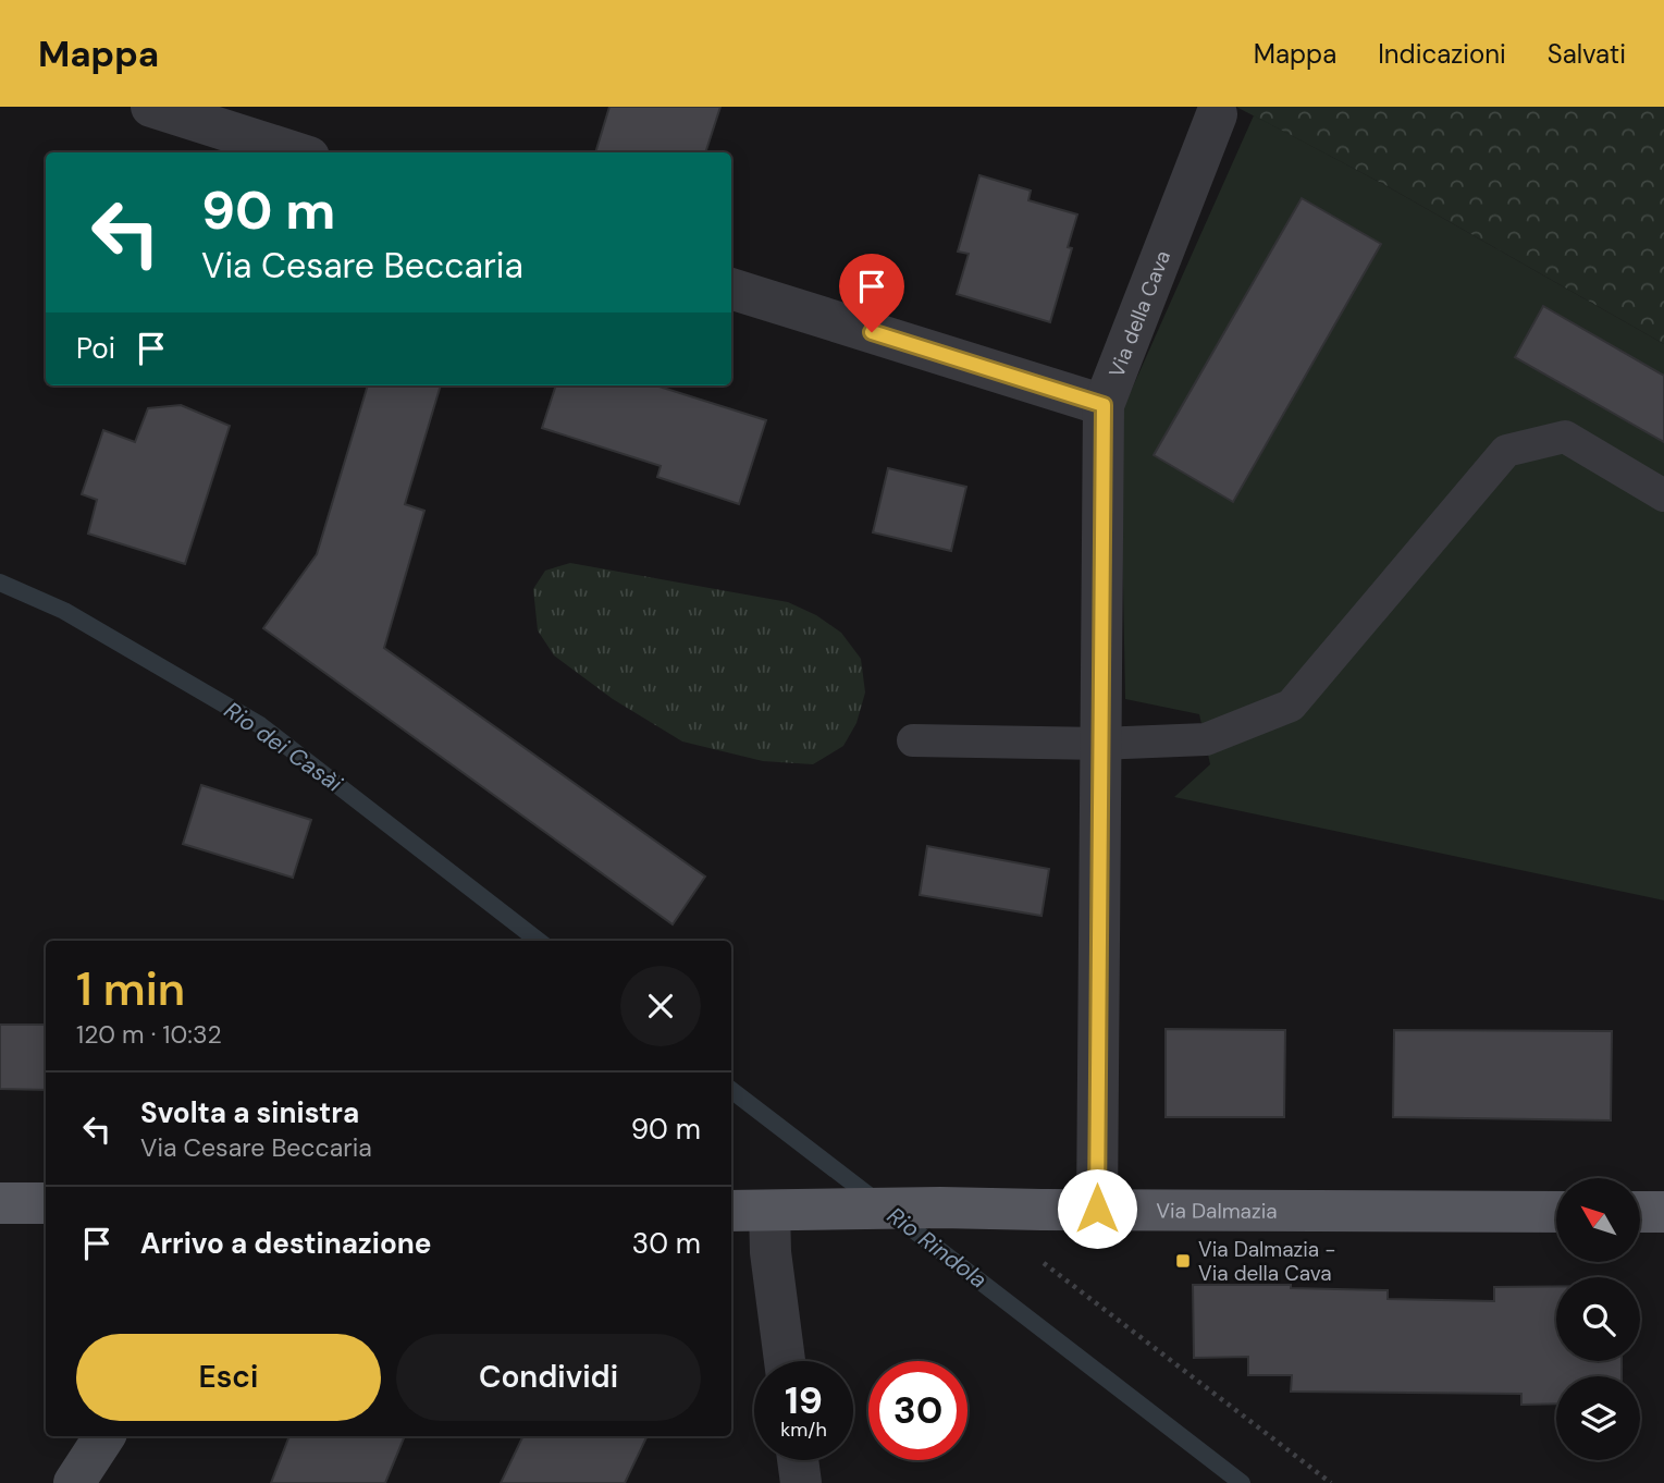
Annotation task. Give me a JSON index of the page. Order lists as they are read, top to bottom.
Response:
{
  "streets": {
    "main road": ["Via Dalmazia"],
    "street": ["Via della Cava"]
  },
  "crossings": [
    ["Via della Cava", "Via Dalmazia"]
  ],
  "water": ["Rio dei Casài", "Rio Rindola"],
  "places": {
    "transit": ["Via Dalmazia - Via della Cava"]
  },
  "north": "top left",
  "page": {
    "header": "Mappa",
    "nav": ["Mappa", "Indicazioni", "Salvati"],
    "turn": ["90 m", "Via Cesare Beccaria"],
    "then": "Poi",
    "heading": ["1 min", "120 m · 10:32"],
    "list": [
      {
        "name": "Svolta a sinistra",
        "note": "Via Cesare Beccaria",
        "value": "90 m"
      },
      {
        "name": "Arrivo a destinazione",
        "value": "30 m"
      }
    ],
    "buttons": ["Esci", "Condividi"],
    "speed": "19 km/h",
    "limit": "30"
  }
}
